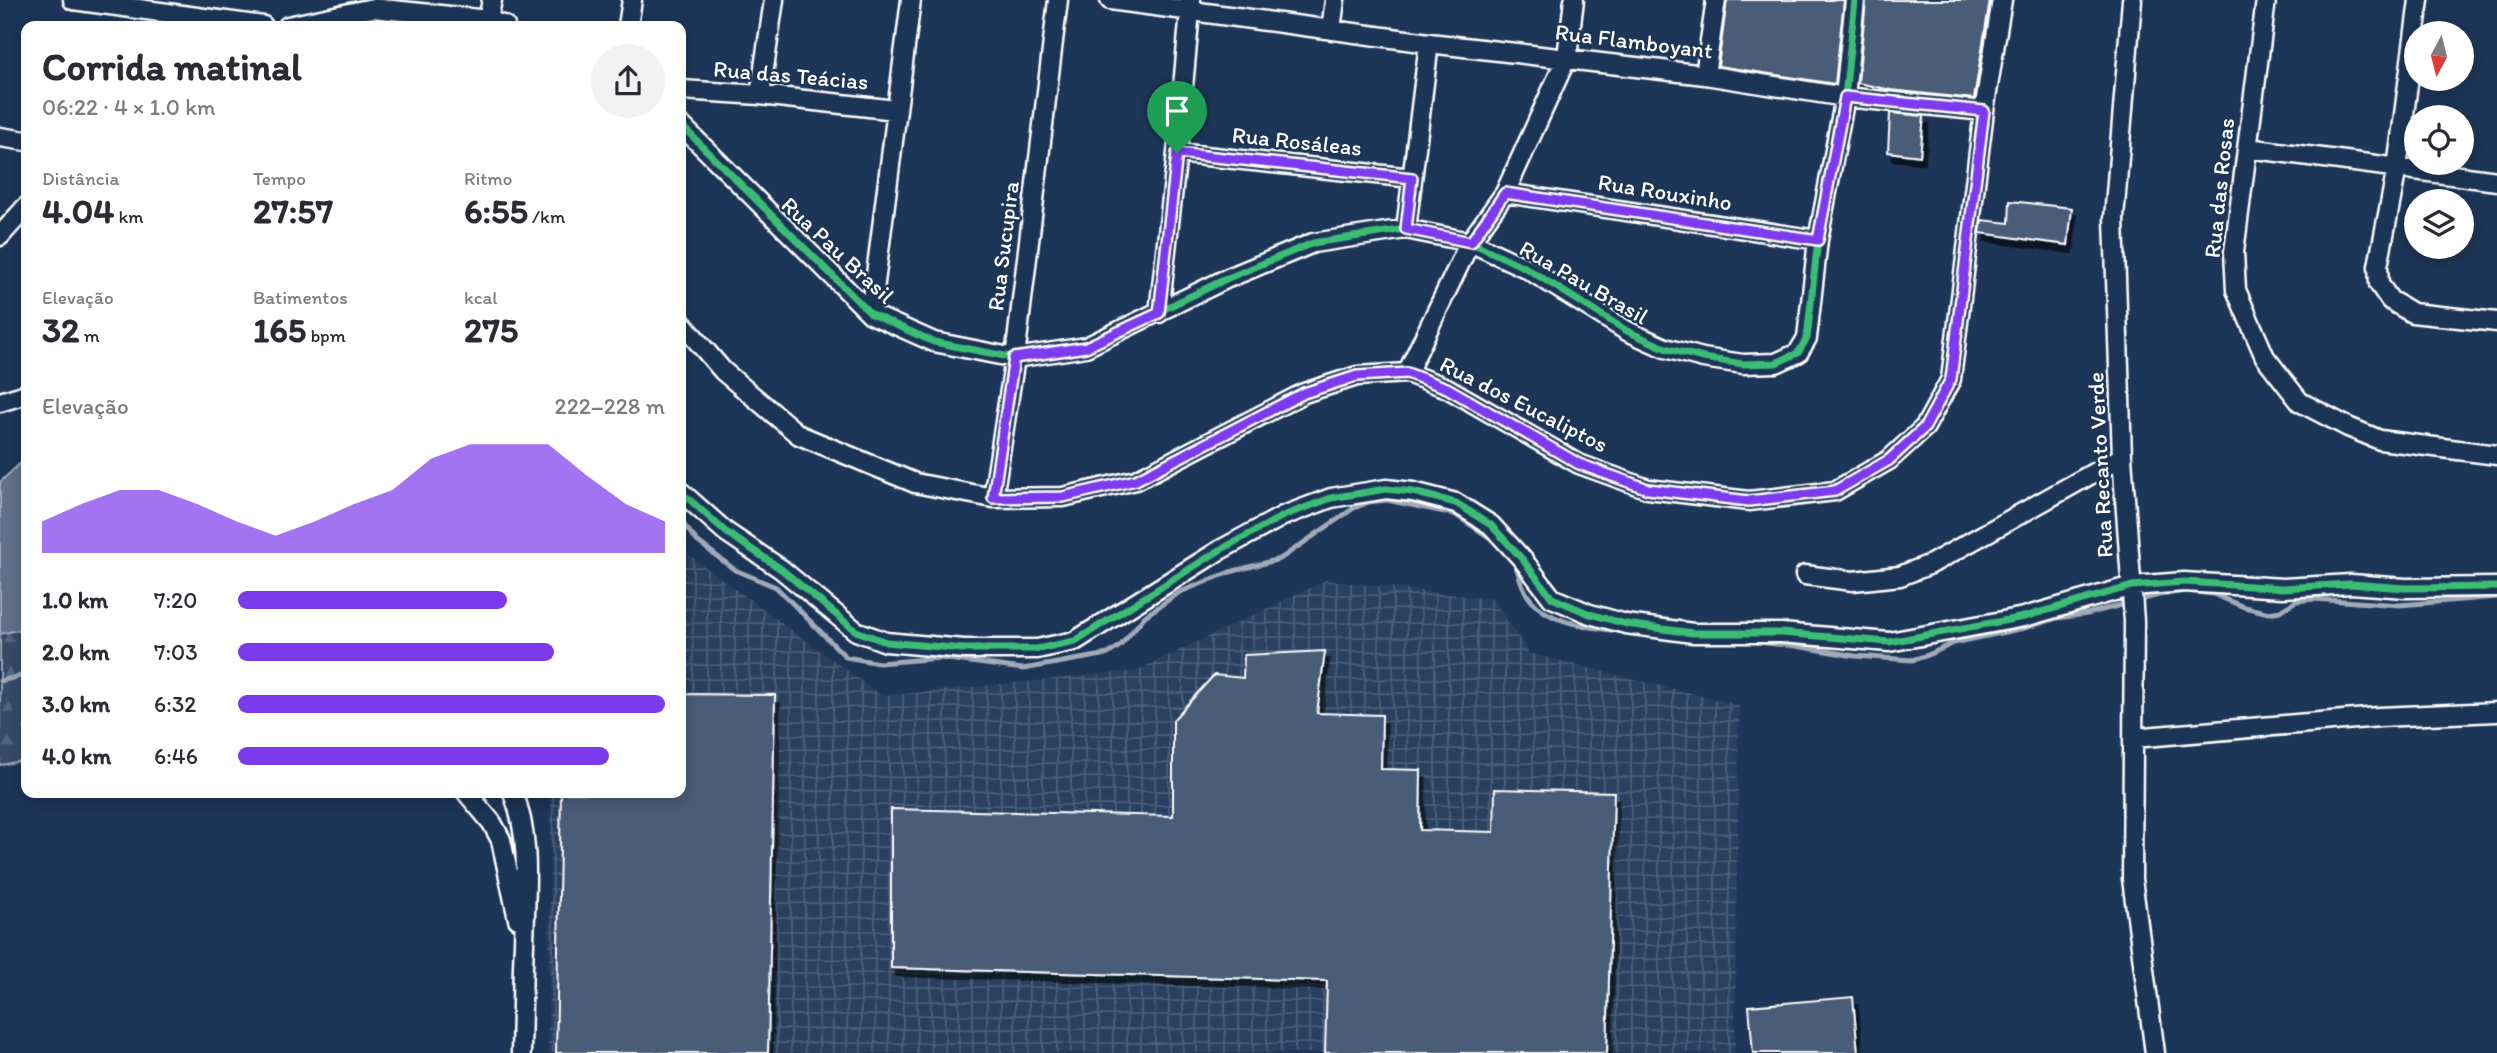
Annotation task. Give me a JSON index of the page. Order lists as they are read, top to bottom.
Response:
{
  "streets": {
    "street": [
      "Rua Flamboyant",
      "Rua das Teácias",
      "Rua Rosáleas",
      "Rua das Rosas",
      "Rua Rouxinho",
      "Rua Sucupira",
      "Rua Pau Brasil",
      "Rua dos Eucaliptos",
      "Rua Recanto Verde"
    ]
  },
  "crossings": [
    ["Rua Flamboyant", "Rua Pau Brasil"],
    ["Rua Flamboyant", "Rua dos Eucaliptos"],
    ["Rua Rouxinho", "Rua Pau Brasil"],
    ["Rua Sucupira", "Rua Pau Brasil"],
    ["Rua Sucupira", "Rua dos Eucaliptos"]
  ],
  "north": "bottom",
  "page": {
    "heading": ["Corrida matinal", "06:22 · 4 × 1.0 km"],
    "stats": [
      ["Distância", "4.04 km"],
      ["Tempo", "27:57"],
      ["Ritmo", "6:55 /km"],
      ["Elevação", "32 m"],
      ["Batimentos", "165 bpm"],
      ["kcal", "275"]
    ],
    "chart": ["Elevação", "222–228 m"],
    "list": [
      {
        "name": "1.0 km",
        "note": "7:20"
      },
      {
        "name": "2.0 km",
        "note": "7:03"
      },
      {
        "name": "3.0 km",
        "note": "6:32"
      },
      {
        "name": "4.0 km",
        "note": "6:46"
      }
    ]
  }
}
